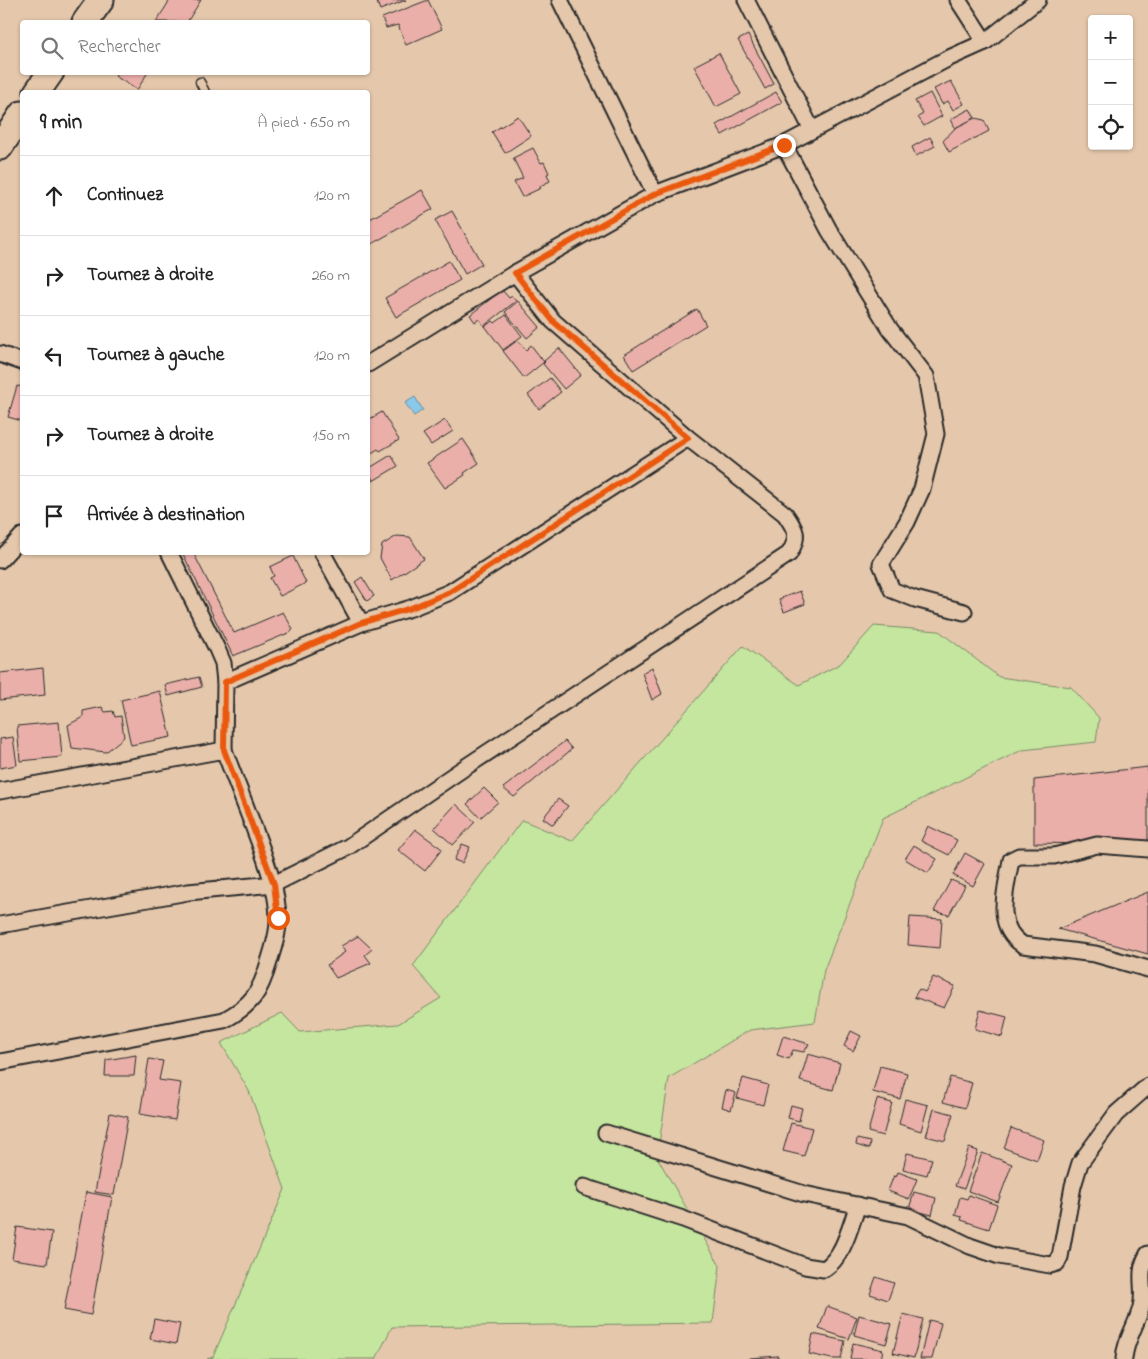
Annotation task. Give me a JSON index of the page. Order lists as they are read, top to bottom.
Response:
{
  "page": {
    "map_buttons": ["+", "−"],
    "search": "Rechercher",
    "heading": ["9 min", "À pied · 650 m"],
    "list": [
      ["Continuez", "120 m"],
      ["Tournez à droite", "260 m"],
      ["Tournez à gauche", "120 m"],
      ["Tournez à droite", "150 m"],
      "Arrivée à destination"
    ]
  }
}
